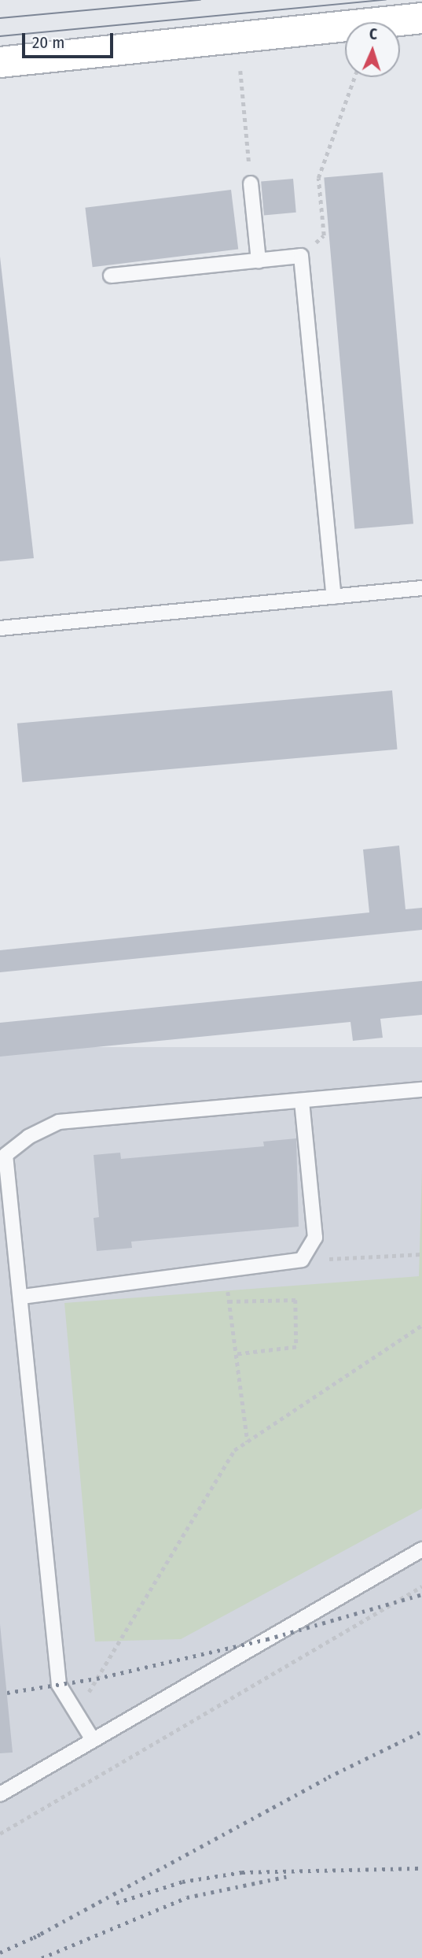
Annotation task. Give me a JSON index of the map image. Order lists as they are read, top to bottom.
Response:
{
  "scale_bar": "20 m",
  "north": "top"
}
